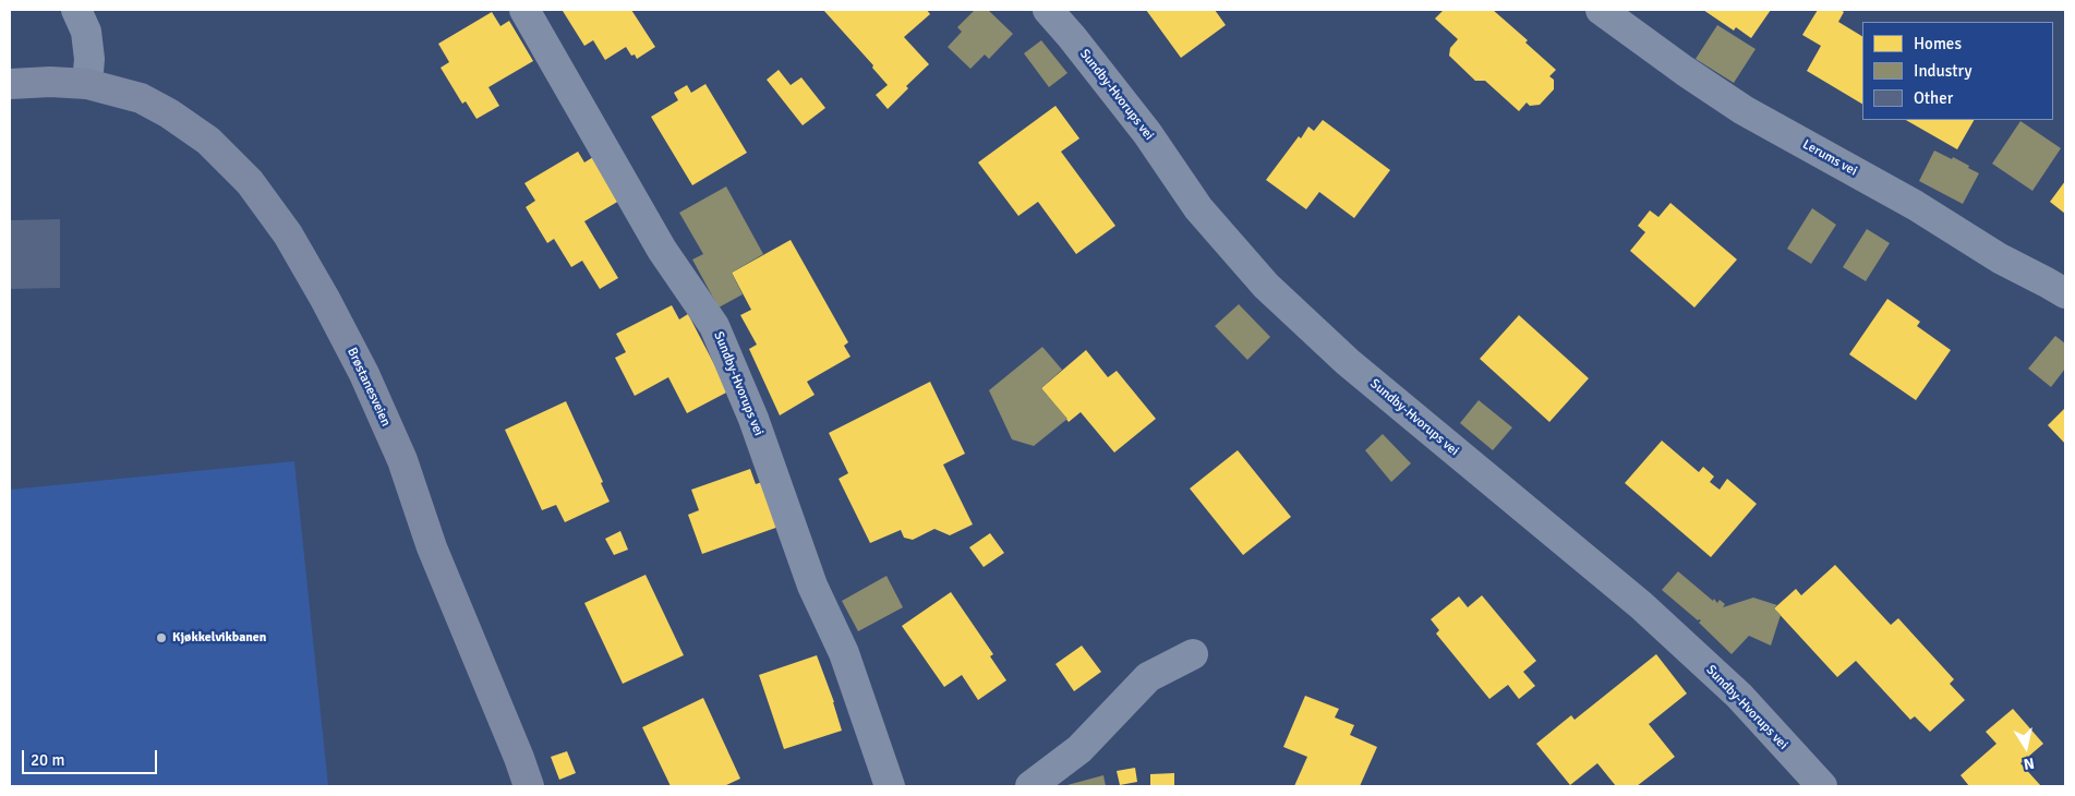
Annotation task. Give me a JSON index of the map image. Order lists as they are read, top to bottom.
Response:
{
  "streets": {
    "street": ["Sundby-Hvorups vei", "Lerums vei", "Brøstanesveien"]
  },
  "places": ["Kjøkkelvikbanen"],
  "legend": ["Homes", "Industry", "Other"],
  "scale_bar": "20 m",
  "north": "bottom"
}
